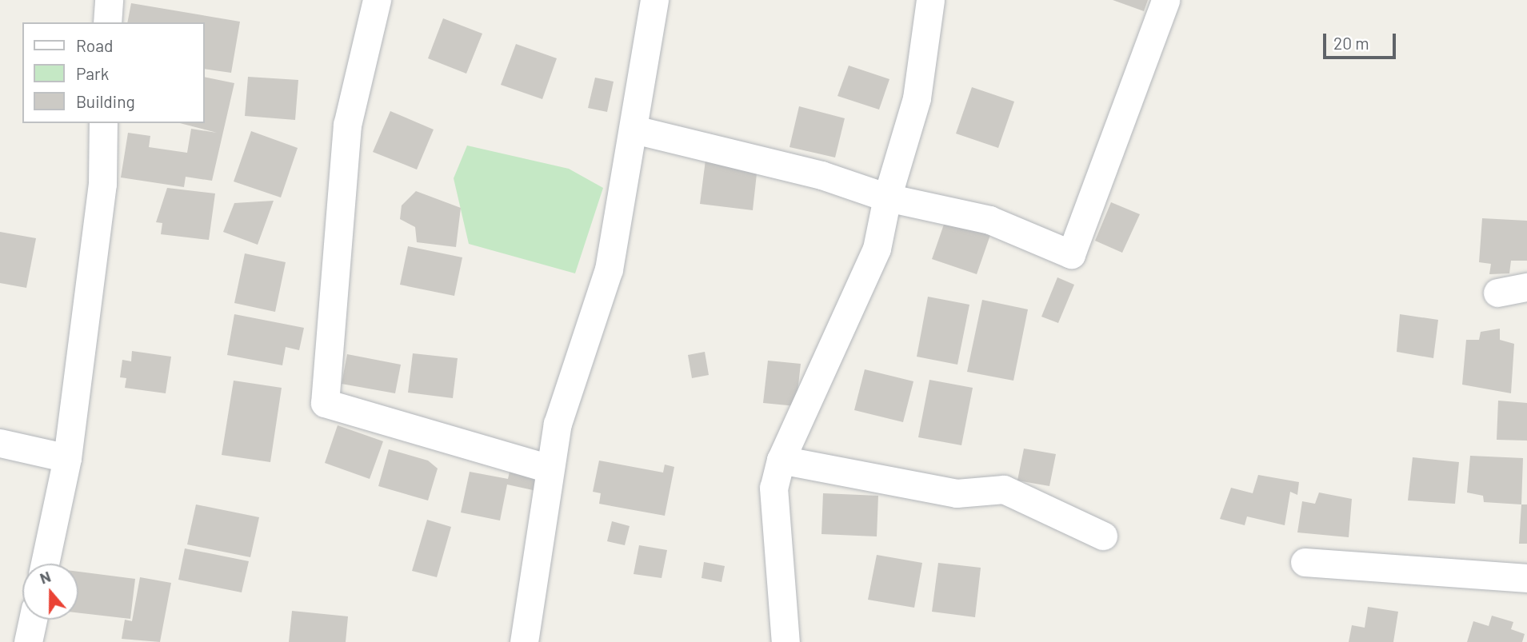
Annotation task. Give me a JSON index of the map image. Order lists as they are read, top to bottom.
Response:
{
  "legend": ["Road", "Park", "Building"],
  "scale_bar": "20 m",
  "north": "top"
}
